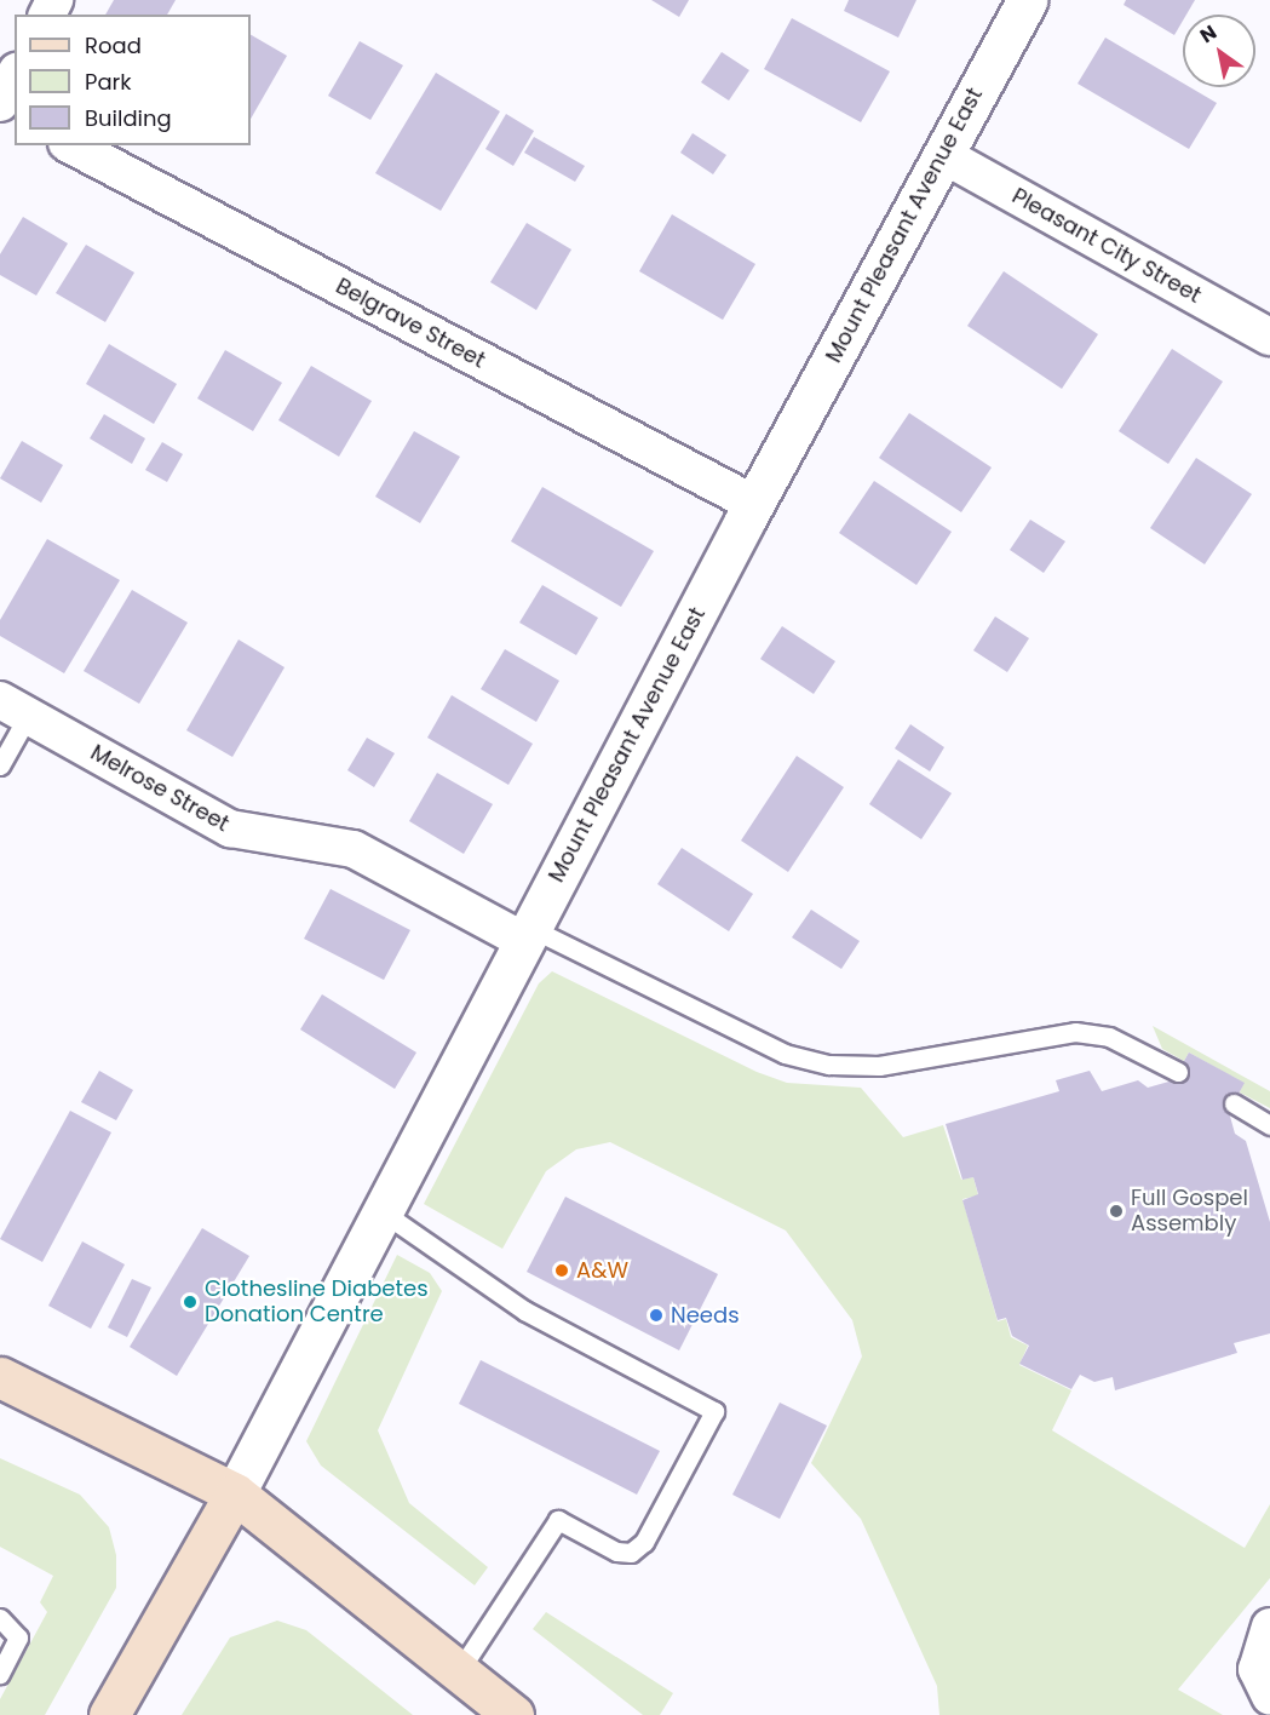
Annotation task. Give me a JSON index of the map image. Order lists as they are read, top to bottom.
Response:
{
  "streets": {
    "street": [
      "Mount Pleasant Avenue East",
      "Pleasant City Street",
      "Belgrave Street",
      "Melrose Street"
    ]
  },
  "crossings": [
    ["Mount Pleasant Avenue East", "Pleasant City Street"],
    ["Mount Pleasant Avenue East", "Belgrave Street"],
    ["Mount Pleasant Avenue East", "Melrose Street"]
  ],
  "places": [
    "Full Gospel Assembly",
    "A&W",
    "Clothesline Diabetes Donation Centre",
    "Needs"
  ],
  "legend": ["Road", "Park", "Building"],
  "north": "top left"
}
